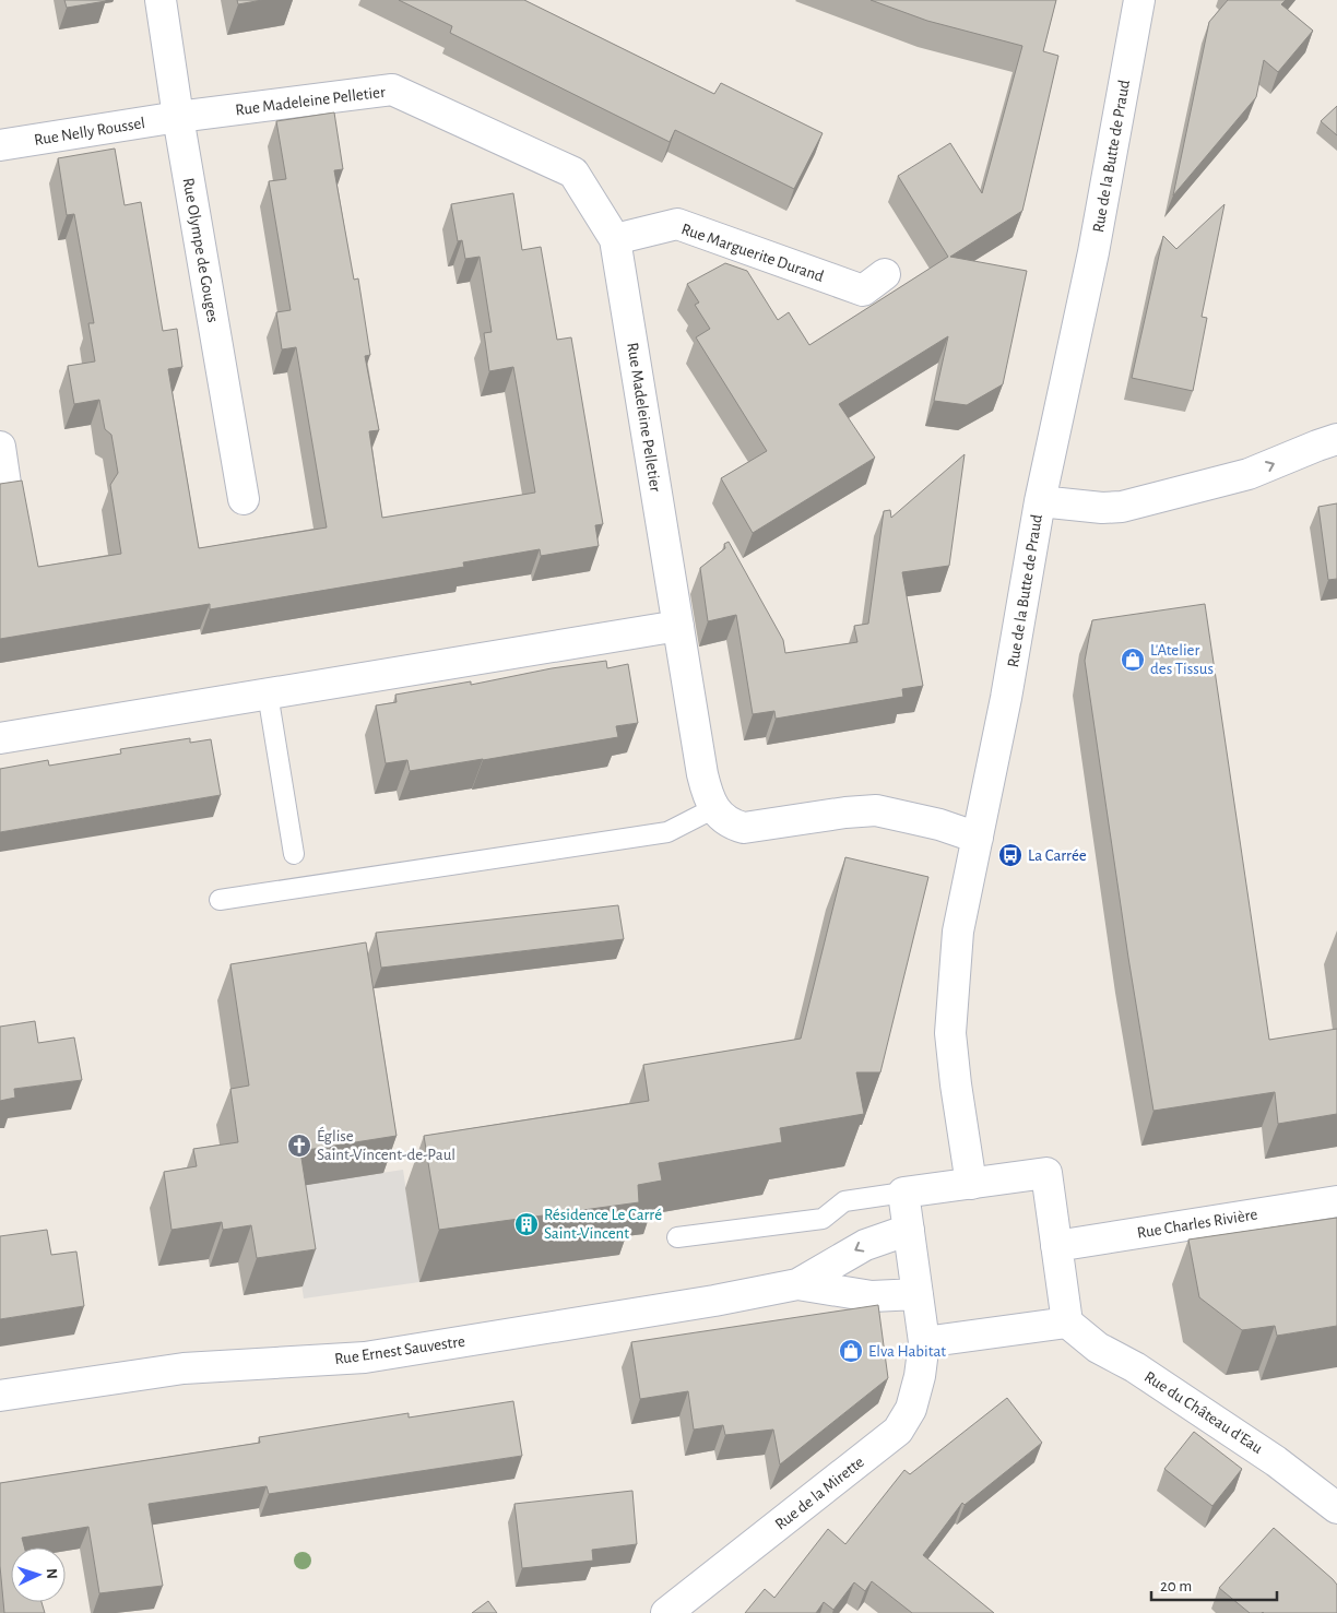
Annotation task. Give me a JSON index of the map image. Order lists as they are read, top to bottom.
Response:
{
  "streets": {
    "street": [
      "Rue Madeleine Pelletier",
      "Rue Nelly Roussel",
      "Rue de la Butte de Praud",
      "Rue Olympe de Gouges",
      "Rue Marguerite Durand",
      "Rue Charles Rivière",
      "Rue Ernest Sauvestre",
      "Rue du Château d'Eau",
      "Rue de la Mirette"
    ]
  },
  "crossings": [
    ["Rue Madeleine Pelletier", "Rue Nelly Roussel"],
    ["Rue Madeleine Pelletier", "Rue Olympe de Gouges"],
    ["Rue Madeleine Pelletier", "Rue Marguerite Durand"],
    ["Rue Nelly Roussel", "Rue Olympe de Gouges"],
    ["Rue Ernest Sauvestre", "Rue de la Mirette"]
  ],
  "places": {
    "shop": ["L'Atelier des Tissus", "Elva Habitat"],
    "bus stop": ["La Carrée"],
    "church": ["Église Saint-Vincent-de-Paul"],
    "building": ["Résidence Le Carré Saint-Vincent"]
  },
  "scale_bar": "20 m",
  "north": "right"
}
